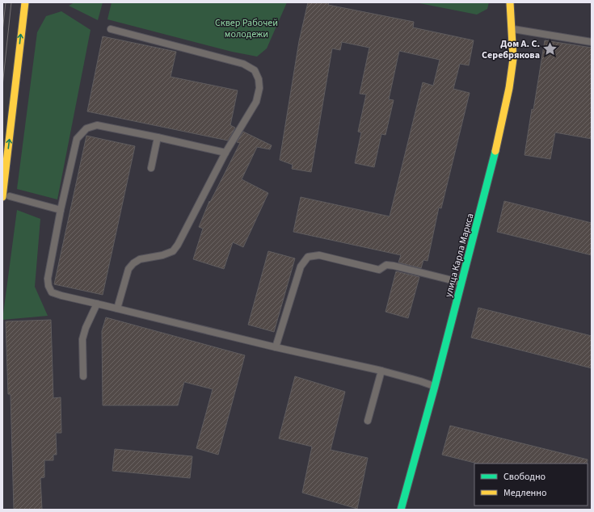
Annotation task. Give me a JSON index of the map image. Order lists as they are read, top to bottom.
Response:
{
  "streets": {
    "street": ["улица Карла Маркса"]
  },
  "parks": ["Сквер Рабочей молодежи"],
  "places": {
    "place": ["Дом А. С. Серебрякова"]
  },
  "legend": ["Свободно", "Медленно"]
}
